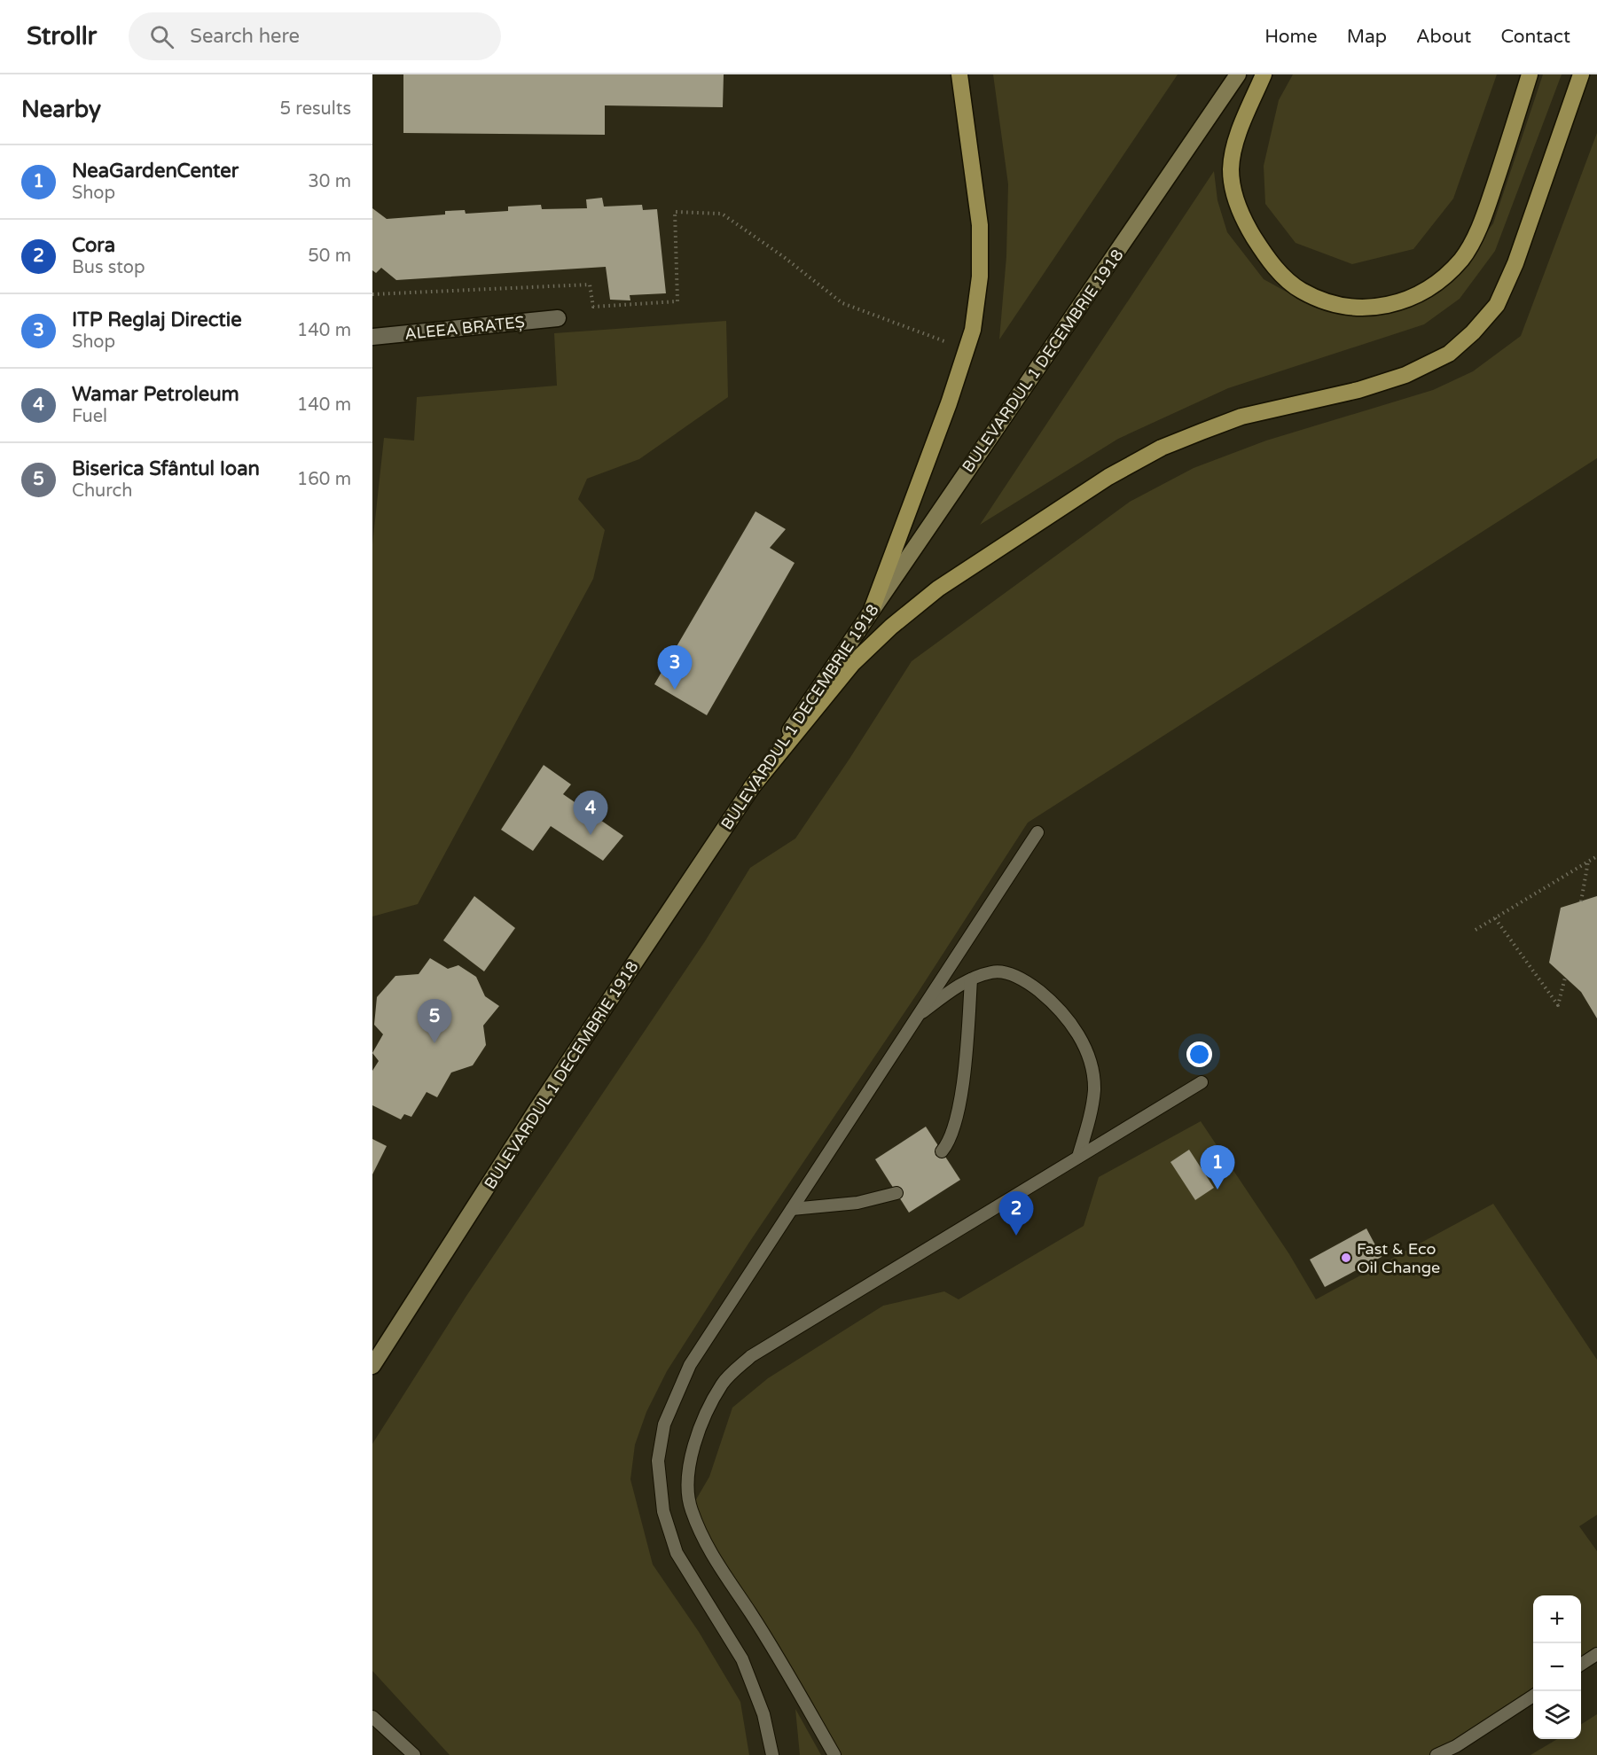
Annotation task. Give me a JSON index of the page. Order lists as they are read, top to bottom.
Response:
{
  "streets": {
    "main road": ["BULEVARDUL 1 DECEMBRIE 1918"],
    "street": ["ALEEA BRATEȘ"]
  },
  "places": ["Fast & Eco Oil Change"],
  "page": {
    "header": "Strollr",
    "search": "Search here",
    "nav": [
      "Home",
      "Map",
      "About",
      "Contact"
    ],
    "heading": ["Nearby", "5 results"],
    "list": [
      {
        "mark": "1",
        "name": "NeaGardenCenter",
        "note": "Shop",
        "value": "30 m"
      },
      {
        "mark": "2",
        "name": "Cora",
        "note": "Bus stop",
        "value": "50 m"
      },
      {
        "mark": "3",
        "name": "ITP Reglaj Directie",
        "note": "Shop",
        "value": "140 m"
      },
      {
        "mark": "4",
        "name": "Wamar Petroleum",
        "note": "Fuel",
        "value": "140 m"
      },
      {
        "mark": "5",
        "name": "Biserica Sfântul Ioan",
        "note": "Church",
        "value": "160 m"
      }
    ],
    "pins": [
      "3",
      "4",
      "5",
      "1",
      "2"
    ],
    "map_buttons": ["+", "−"]
  }
}
